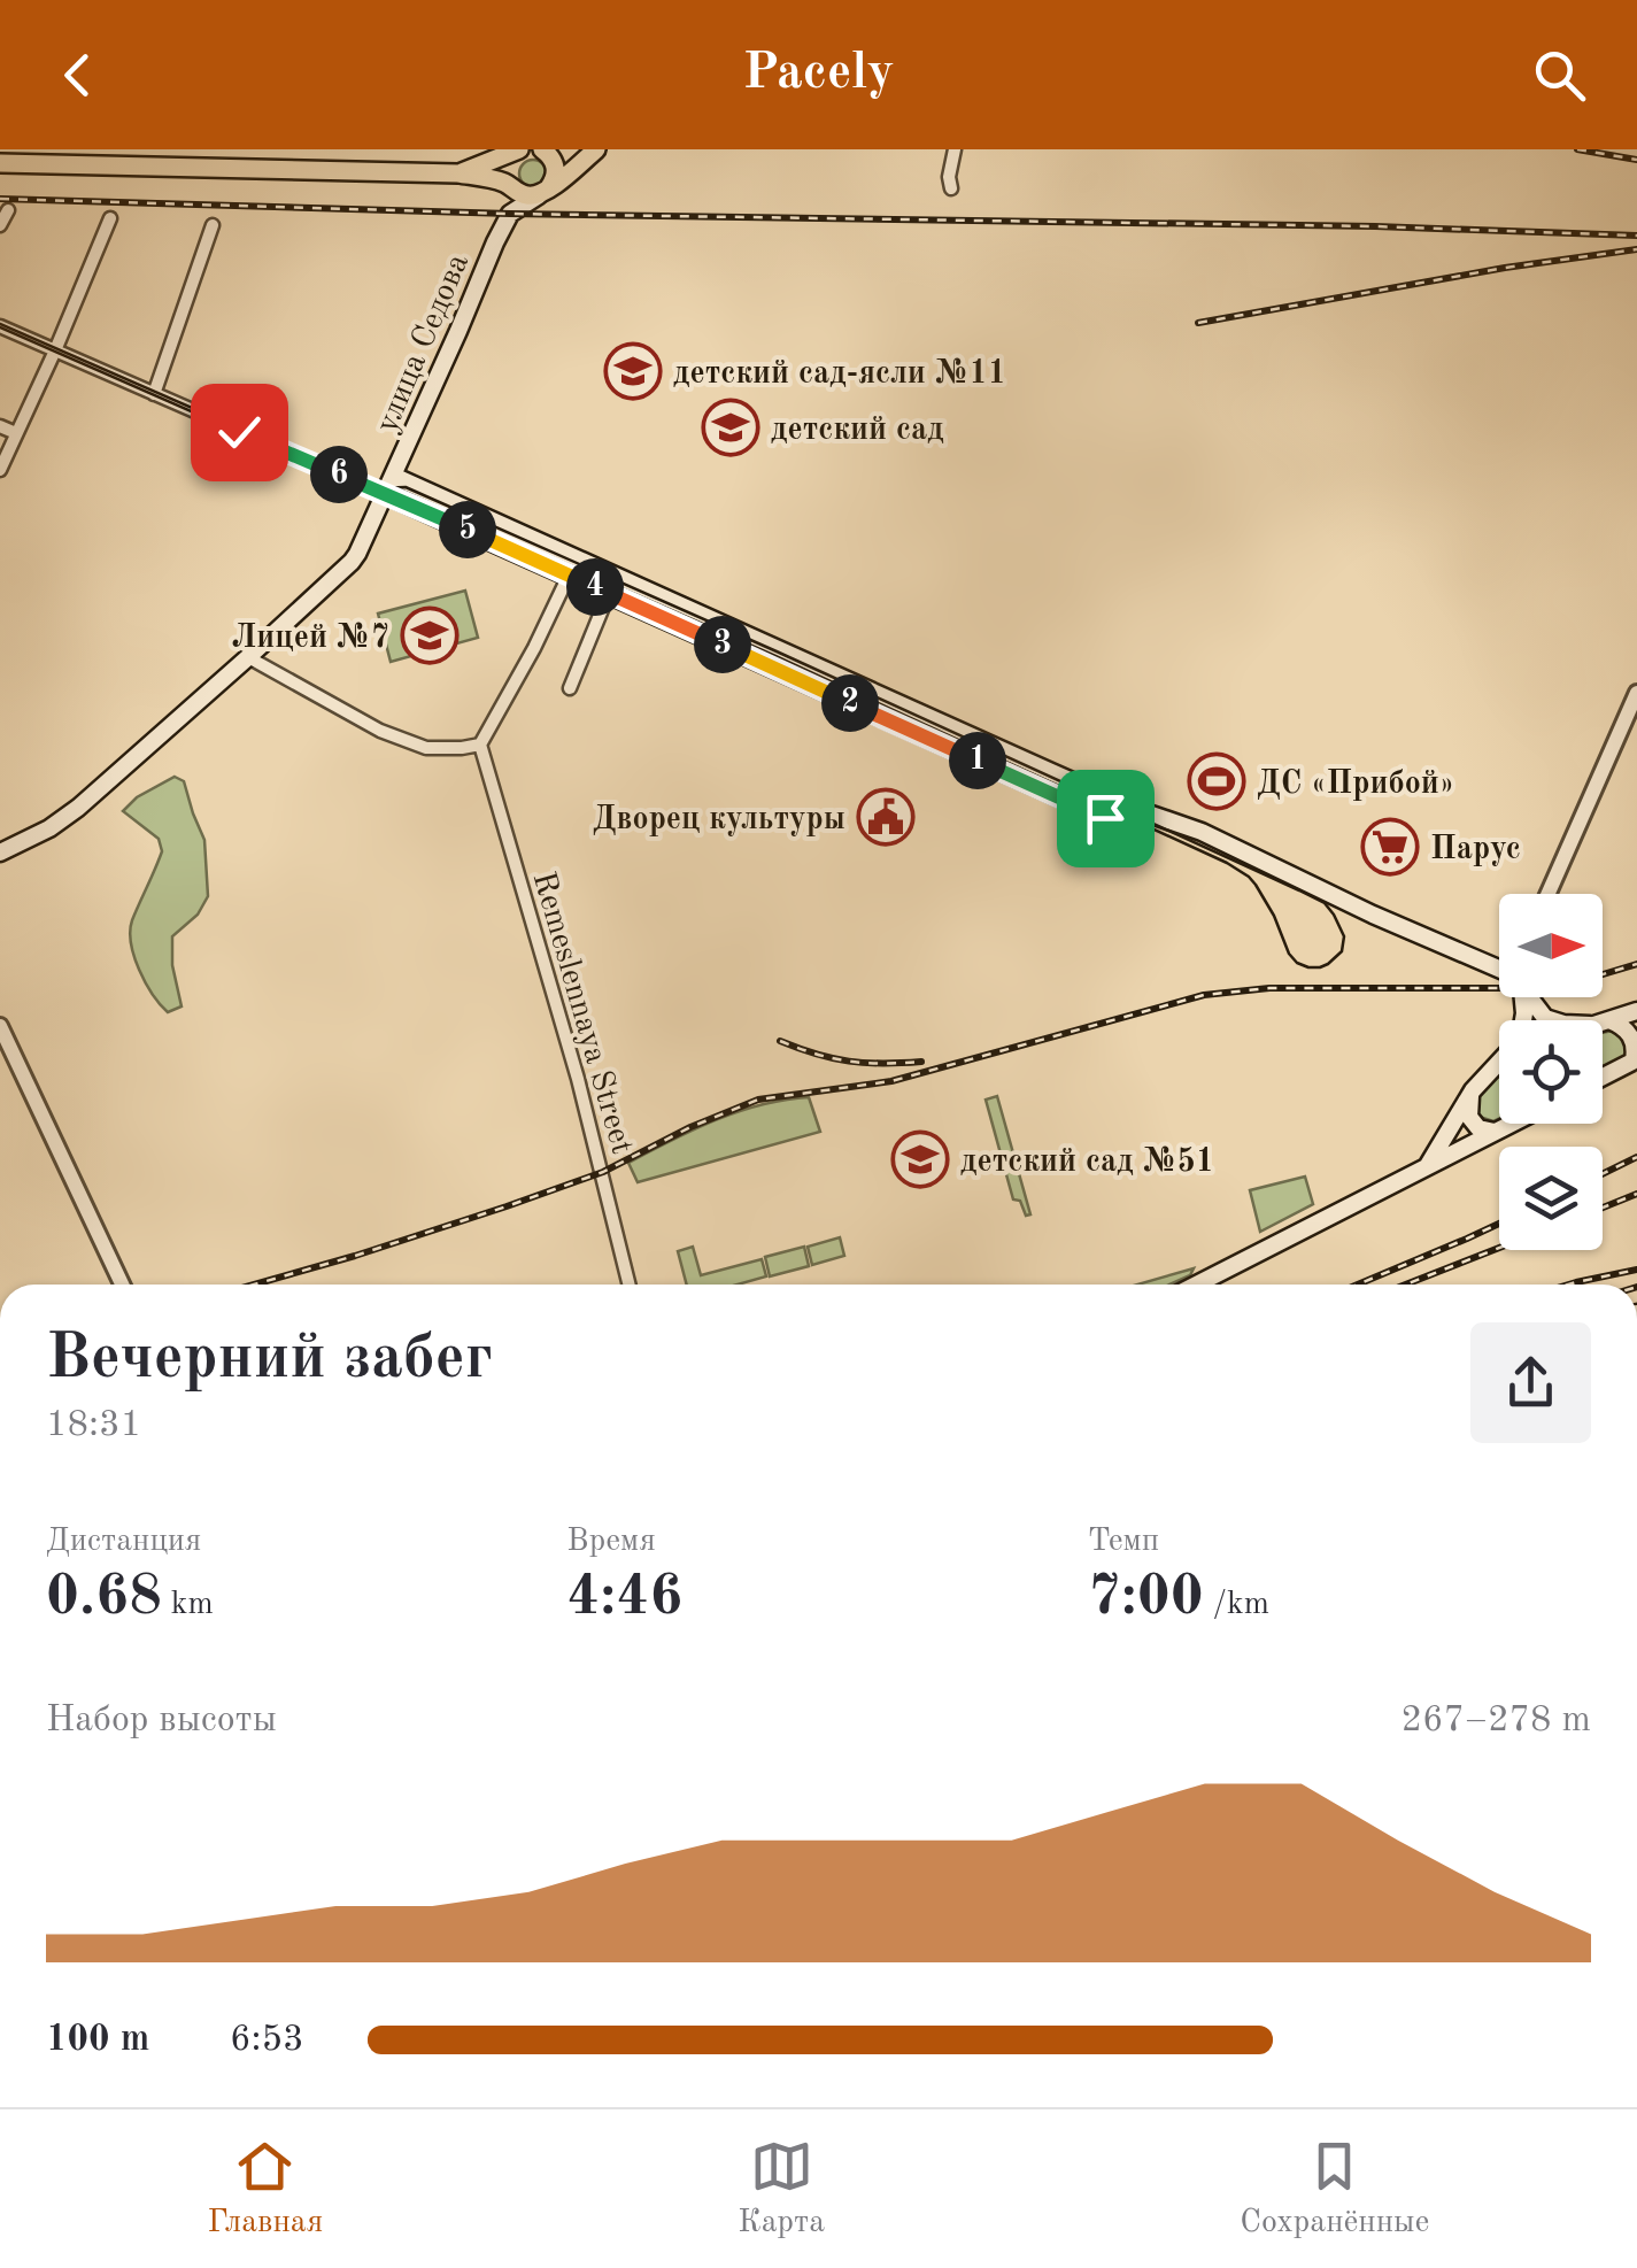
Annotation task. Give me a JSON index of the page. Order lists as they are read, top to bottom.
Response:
{
  "streets": {
    "main road": ["улица Седова"],
    "street": ["Remeslennaya Street"]
  },
  "places": {
    "school or university": [
      "детский сад-ясли №11",
      "детский сад",
      "Лицей №7",
      "детский сад №51"
    ],
    "sports": ["ДC «Прибой»"],
    "public building": ["Дворец культуры"],
    "supermarket": ["Парус"]
  },
  "north": "right",
  "page": {
    "header": "Pacely",
    "pins": [
      "6",
      "5",
      "4",
      "3",
      "2",
      "1"
    ],
    "heading": ["Вечерний забег", "18:31"],
    "stats": [
      ["Дистанция", "0.68 km"],
      ["Время", "4:46"],
      ["Темп", "7:00 /km"]
    ],
    "chart": ["Набор высоты", "267–278 m"],
    "list": [
      {
        "name": "100 m",
        "note": "6:53"
      }
    ],
    "tabs": ["Главная", "Карта", "Сохранённые"]
  }
}
